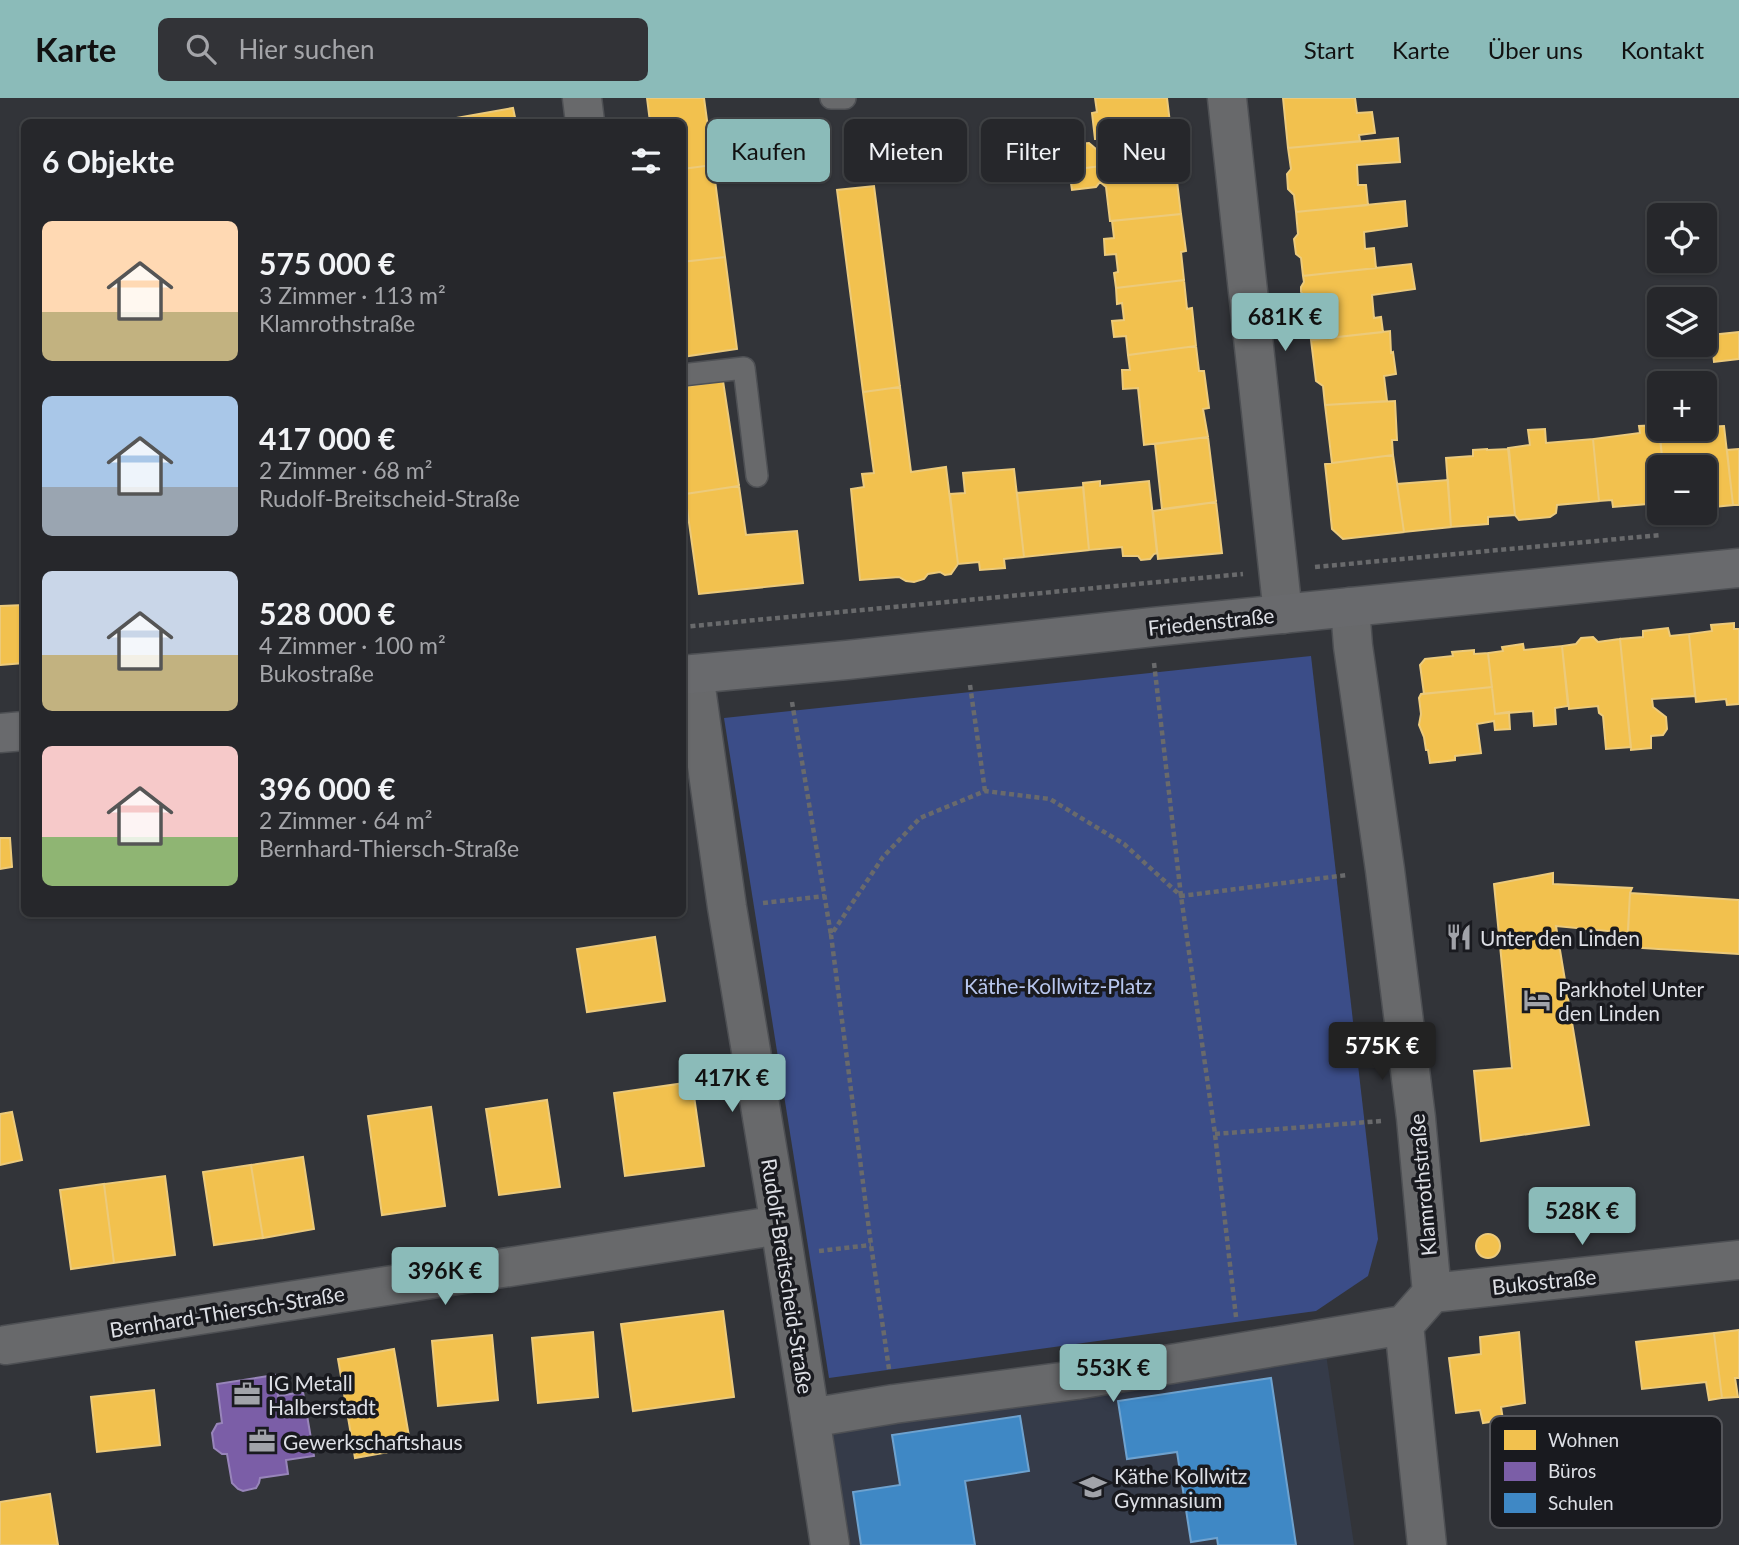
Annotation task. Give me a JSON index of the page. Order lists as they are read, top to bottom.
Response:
{
  "streets": {
    "main road": ["Friedenstraße"],
    "street": [
      "Klamrothstraße",
      "Rudolf-Breitscheid-Straße",
      "Bukostraße",
      "Bernhard-Thiersch-Straße"
    ]
  },
  "crossings": [
    ["Friedenstraße", "Klamrothstraße"],
    ["Friedenstraße", "Rudolf-Breitscheid-Straße"],
    ["Klamrothstraße", "Bukostraße"],
    ["Rudolf-Breitscheid-Straße", "Bernhard-Thiersch-Straße"]
  ],
  "parks": ["Käthe-Kollwitz-Platz"],
  "places": {
    "restaurant": ["Unter den Linden"],
    "hotel": ["Parkhotel Unter den Linden"],
    "office": ["IG Metall Halberstadt", "Gewerkschaftshaus"],
    "school or university": ["Käthe Kollwitz Gymnasium"]
  },
  "legend": ["Wohnen", "Büros", "Schulen"],
  "page": {
    "header": "Karte",
    "search": "Hier suchen",
    "nav": [
      "Start",
      "Karte",
      "Über uns",
      "Kontakt"
    ],
    "chip": [
      "Kaufen",
      "Mieten",
      "Filter",
      "Neu"
    ],
    "heading": "6 Objekte",
    "map_buttons": ["+", "−"],
    "list": [
      {
        "name": "575 000 €",
        "note": "3 Zimmer · 113 m² · Klamrothstraße"
      },
      {
        "name": "417 000 €",
        "note": "2 Zimmer · 68 m² · Rudolf-Breitscheid-Straße"
      },
      {
        "name": "528 000 €",
        "note": "4 Zimmer · 100 m² · Bukostraße"
      },
      {
        "name": "396 000 €",
        "note": "2 Zimmer · 64 m² · Bernhard-Thiersch-Straße"
      }
    ],
    "price": [
      "681K €",
      "575K €",
      "417K €",
      "528K €",
      "396K €",
      "553K €"
    ]
  }
}
